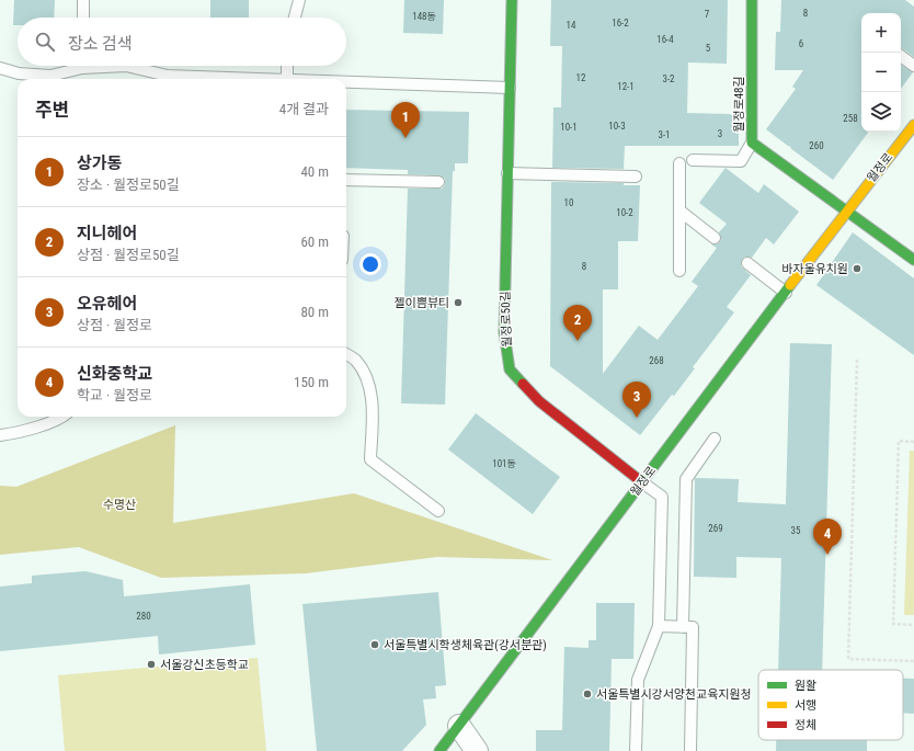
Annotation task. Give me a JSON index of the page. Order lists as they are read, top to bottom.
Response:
{
  "streets": {
    "street": ["월정로48길", "월정로", "월정로50길"]
  },
  "crossings": [
    ["월정로48길", "월정로"],
    ["월정로", "월정로50길"]
  ],
  "parks": ["수명산"],
  "places": [
    "바자울유치원",
    "젤이쁨뷰티",
    "서울특별시학생체육관(강서분관)",
    "서울강신초등학교",
    "서울특별시강서양천교육지원청"
  ],
  "house_numbers": [
    "8",
    "7",
    "148동",
    "16-2",
    "14",
    "16-4",
    "6",
    "5",
    "12",
    "3-2",
    "12-1",
    "258",
    "10-3",
    "10-1",
    "3",
    "3-1",
    "260",
    "10",
    "10-2",
    "8",
    "268",
    "101동",
    "269",
    "35",
    "280"
  ],
  "legend": ["원활", "서행", "정체"],
  "page": {
    "map_buttons": ["+", "−"],
    "search": "장소 검색",
    "heading": ["주변", "4개 결과"],
    "pins": [
      "1",
      "2",
      "3",
      "4"
    ],
    "list": [
      {
        "mark": "1",
        "name": "상가동",
        "note": "장소 · 월정로50길",
        "value": "40 m"
      },
      {
        "mark": "2",
        "name": "지니헤어",
        "note": "상점 · 월정로50길",
        "value": "60 m"
      },
      {
        "mark": "3",
        "name": "오유헤어",
        "note": "상점 · 월정로",
        "value": "80 m"
      },
      {
        "mark": "4",
        "name": "신화중학교",
        "note": "학교 · 월정로",
        "value": "150 m"
      }
    ]
  }
}
